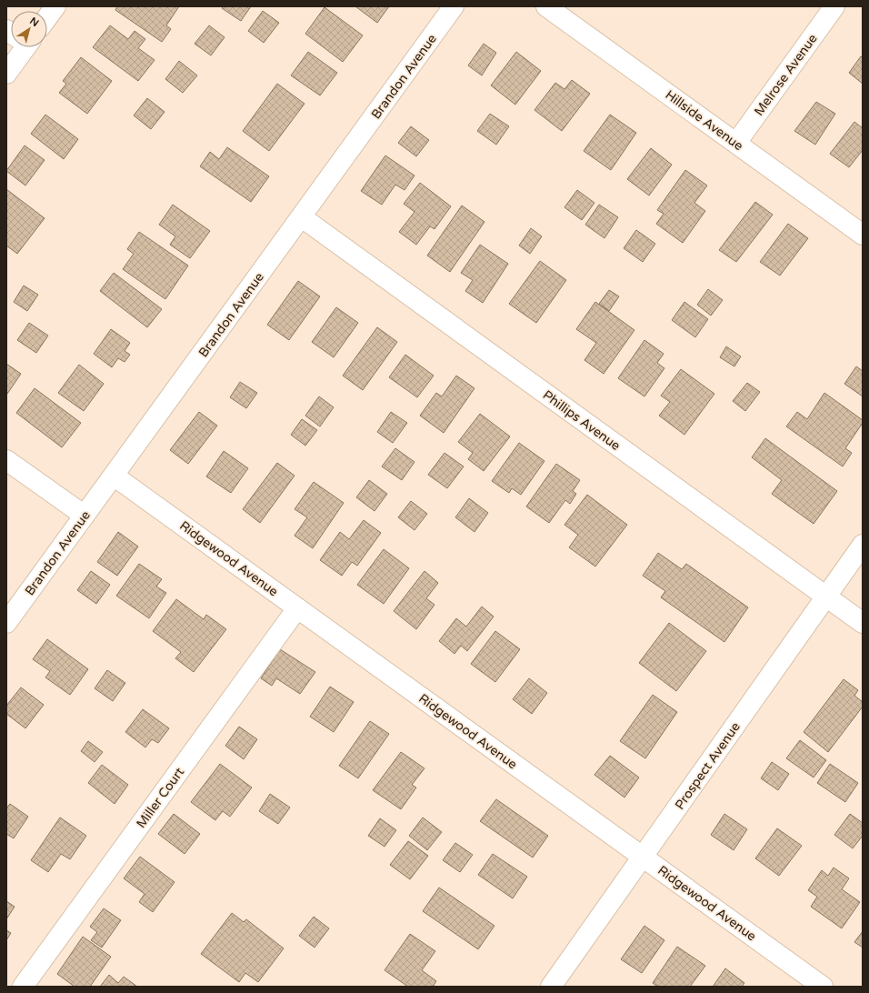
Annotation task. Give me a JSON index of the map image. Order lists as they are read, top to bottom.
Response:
{
  "streets": {
    "street": [
      "Melrose Avenue",
      "Brandon Avenue",
      "Hillside Avenue",
      "Phillips Avenue",
      "Ridgewood Avenue",
      "Prospect Avenue",
      "Miller Court"
    ]
  },
  "crossings": [
    ["Melrose Avenue", "Hillside Avenue"],
    ["Brandon Avenue", "Phillips Avenue"],
    ["Brandon Avenue", "Ridgewood Avenue"],
    ["Phillips Avenue", "Prospect Avenue"],
    ["Ridgewood Avenue", "Prospect Avenue"],
    ["Ridgewood Avenue", "Miller Court"]
  ],
  "north": "top right"
}
